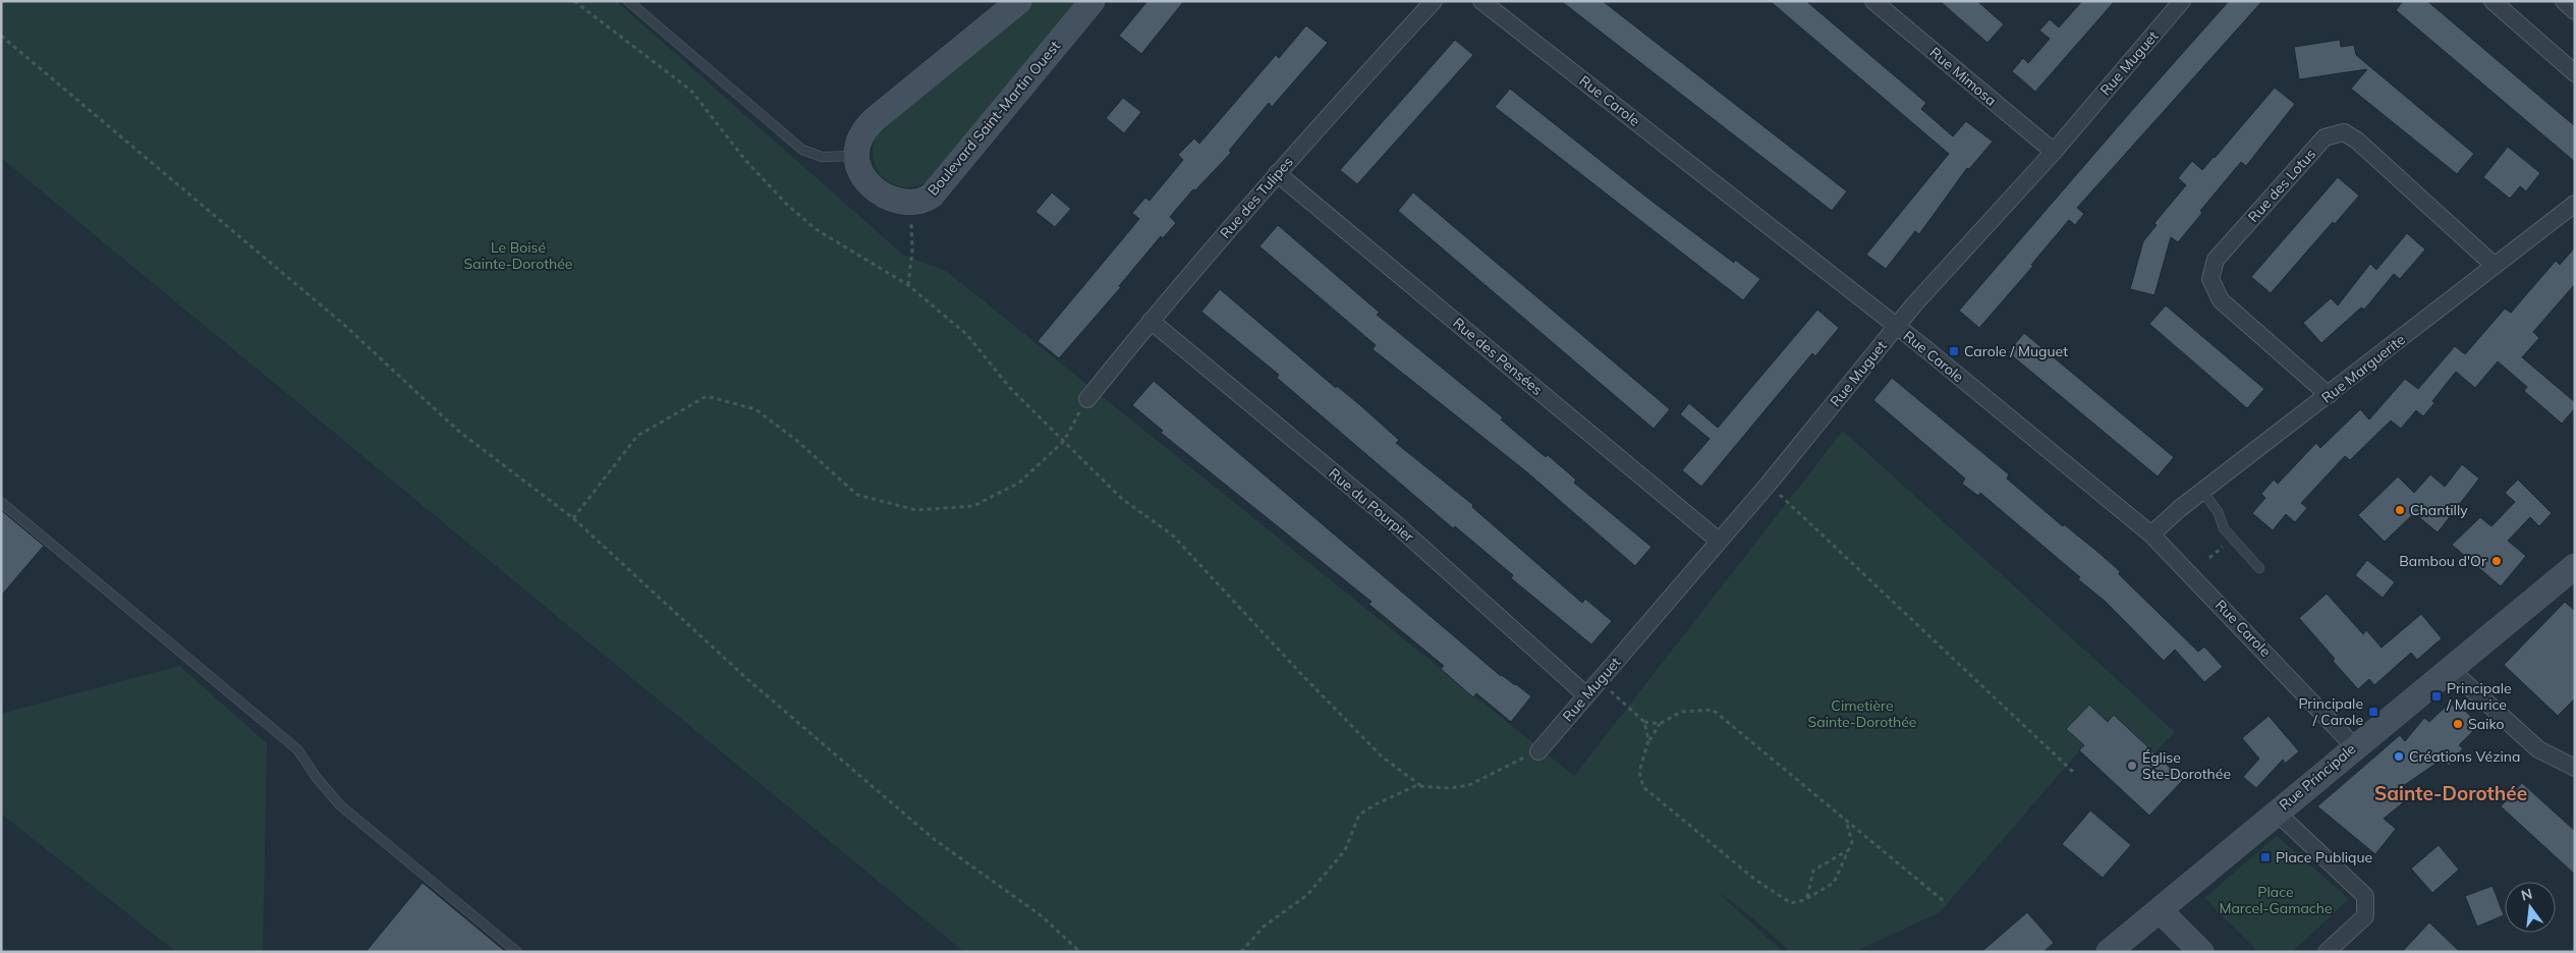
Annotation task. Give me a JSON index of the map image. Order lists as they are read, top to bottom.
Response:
{
  "streets": {
    "street": [
      "Rue Muguet",
      "Rue Mimosa",
      "Rue Carole",
      "Boulevard Saint-Martin Ouest",
      "Rue des Lotus",
      "Rue des Tulipes",
      "Rue des Pensées",
      "Rue Marguerite",
      "Rue du Pourpier",
      "Rue Principale"
    ]
  },
  "crossings": [
    ["Rue Muguet", "Rue Mimosa"],
    ["Rue Muguet", "Rue Carole"],
    ["Rue Muguet", "Rue des Pensées"],
    ["Rue Muguet", "Rue du Pourpier"],
    ["Rue Carole", "Rue Marguerite"],
    ["Rue Carole", "Rue Principale"],
    ["Rue des Lotus", "Rue Marguerite"],
    ["Rue des Tulipes", "Rue des Pensées"],
    ["Rue des Tulipes", "Rue du Pourpier"]
  ],
  "districts": ["Sainte-Dorothée"],
  "parks": ["Le Boisé Sainte-Dorothée", "Cimetière Sainte-Dorothée", "Place Marcel-Gamache"],
  "places": {
    "transit": [
      "Carole / Muguet",
      "Principale / Maurice",
      "Principale / Carole",
      "Place Publique"
    ],
    "other": [
      "Chantilly",
      "Bambou d'Or",
      "Saiko",
      "Créations Vézina",
      "Église Ste-Dorothée"
    ]
  },
  "north": "top"
}
